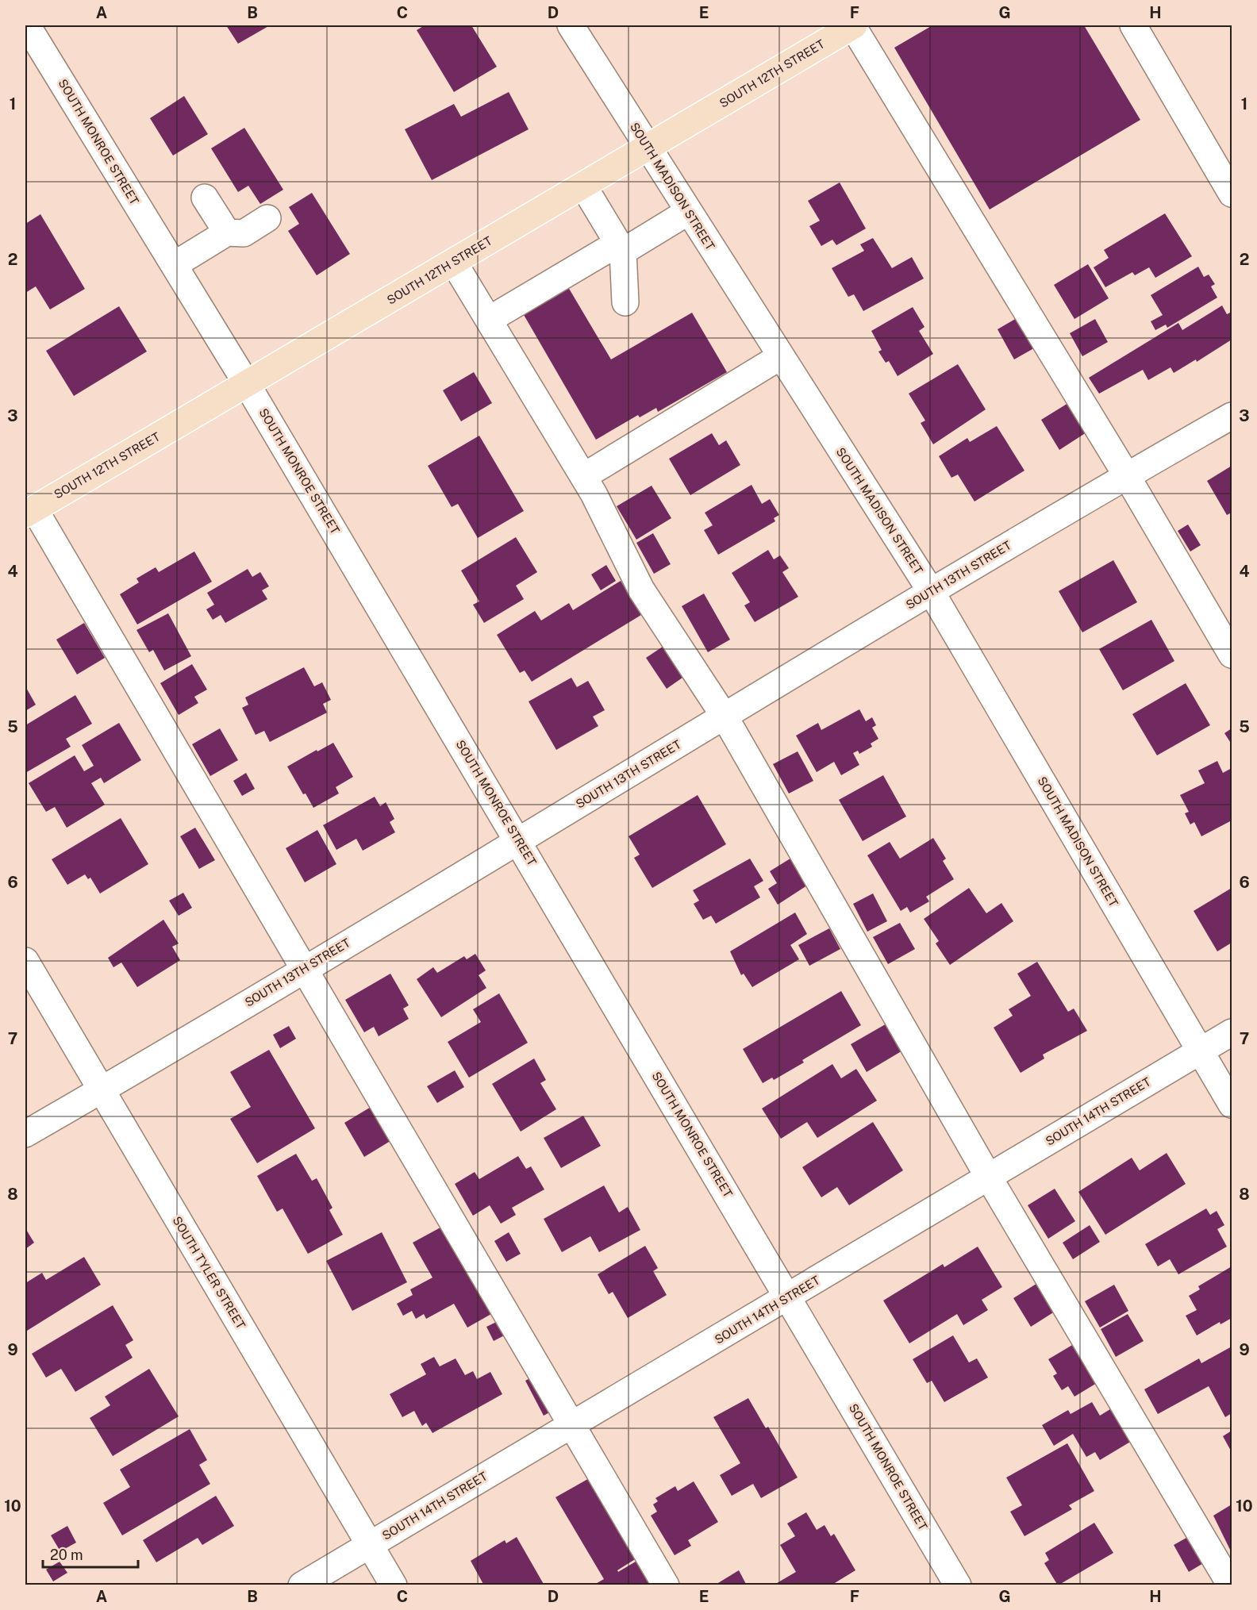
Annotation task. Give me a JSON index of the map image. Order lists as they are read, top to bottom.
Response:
{
  "streets": {
    "main road": ["SOUTH 12TH STREET"],
    "street": [
      "SOUTH MONROE STREET",
      "SOUTH MADISON STREET",
      "SOUTH 13TH STREET",
      "SOUTH 14TH STREET",
      "SOUTH TYLER STREET"
    ]
  },
  "crossings": [
    ["SOUTH 12TH STREET", "SOUTH MONROE STREET"],
    ["SOUTH 12TH STREET", "SOUTH MADISON STREET"],
    ["SOUTH MONROE STREET", "SOUTH 13TH STREET"],
    ["SOUTH MONROE STREET", "SOUTH 14TH STREET"],
    ["SOUTH MADISON STREET", "SOUTH 13TH STREET"],
    ["SOUTH MADISON STREET", "SOUTH 14TH STREET"],
    ["SOUTH 13TH STREET", "SOUTH TYLER STREET"],
    ["SOUTH 14TH STREET", "SOUTH TYLER STREET"]
  ],
  "scale_bar": "20 m",
  "grid": {
    "columns": [
      "A",
      "B",
      "C",
      "D",
      "E",
      "F",
      "G",
      "H"
    ],
    "rows": [
      "1",
      "2",
      "3",
      "4",
      "5",
      "6",
      "7",
      "8",
      "9",
      "10"
    ]
  }
}
